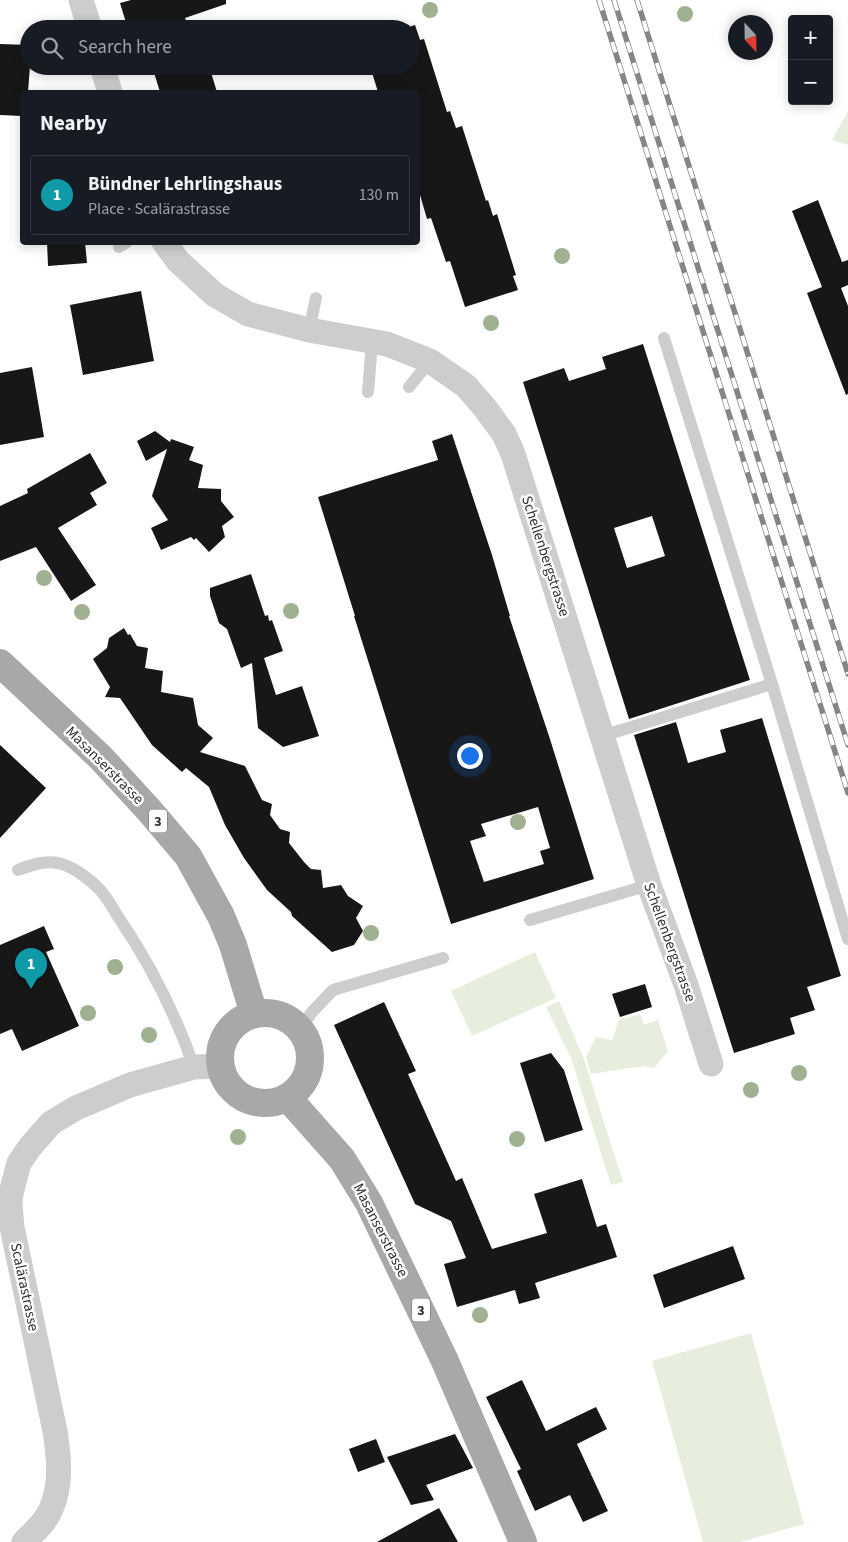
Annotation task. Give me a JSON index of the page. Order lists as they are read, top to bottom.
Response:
{
  "streets": {
    "main road": ["Masanserstrasse", "3"],
    "street": ["Schellenbergstrasse", "Scalärastrasse"]
  },
  "crossings": [
    ["Masanserstrasse", "Scalärastrasse"]
  ],
  "north": "bottom",
  "page": {
    "map_buttons": ["+", "−"],
    "search": "Search here",
    "heading": "Nearby",
    "list": [
      {
        "mark": "1",
        "name": "Bündner Lehrlingshaus",
        "note": "Place · Scalärastrasse",
        "value": "130 m"
      }
    ],
    "pins": "1"
  }
}
